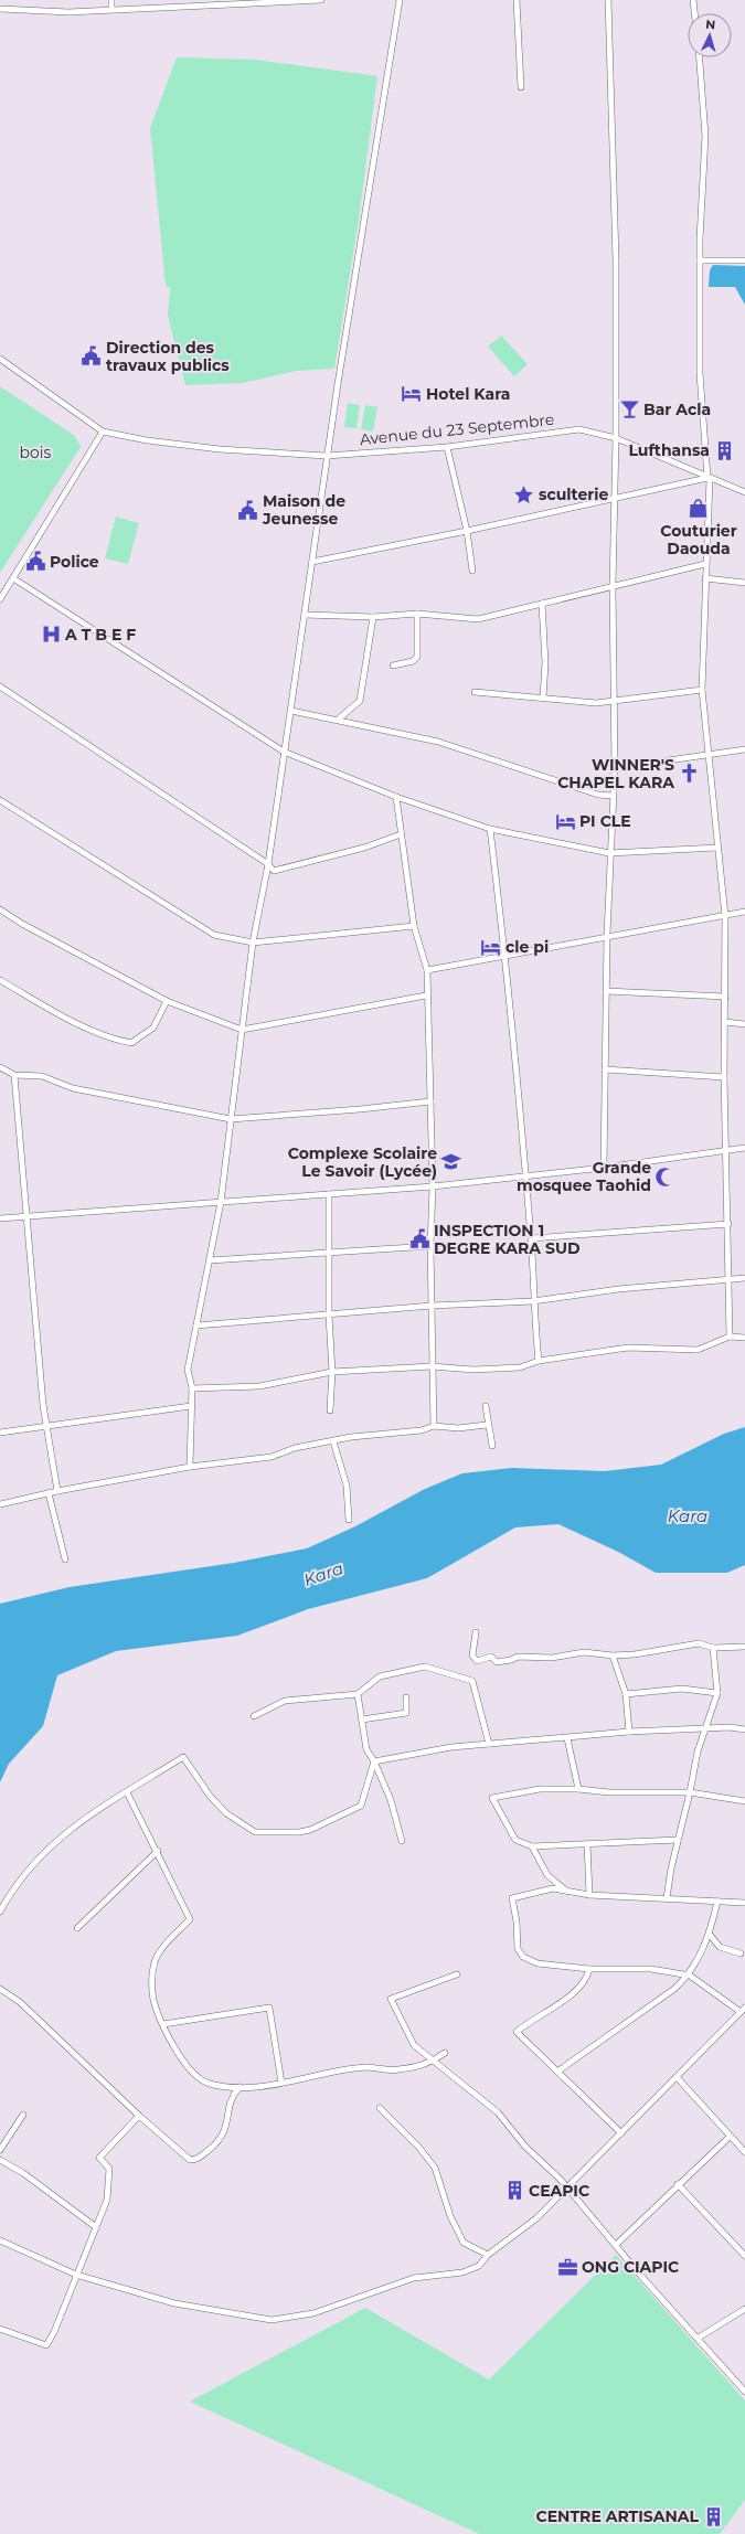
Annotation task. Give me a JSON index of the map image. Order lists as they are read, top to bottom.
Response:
{
  "streets": {
    "street": ["Avenue du 23 Septembre"]
  },
  "water": ["Kara"],
  "parks": ["bois"],
  "places": {
    "public building": [
      "Direction des travaux publics",
      "Maison de Jeunesse",
      "Police",
      "INSPECTION 1 DEGRE KARA SUD"
    ],
    "hotel": ["Hotel Kara", "PI CLE", "cle pi"],
    "bar": ["Bar Acla"],
    "building": ["Lufthansa", "CEAPIC", "CENTRE ARTISANAL"],
    "place": ["sculterie"],
    "shop": ["Couturier Daouda"],
    "hospital": ["A T B E F"],
    "church": ["WINNER'S CHAPEL KARA"],
    "school or university": ["Complexe Scolaire Le Savoir (Lycée)"],
    "mosque": ["Grande mosquee Taohid"],
    "office": ["ONG CIAPIC"]
  },
  "north": "top"
}
